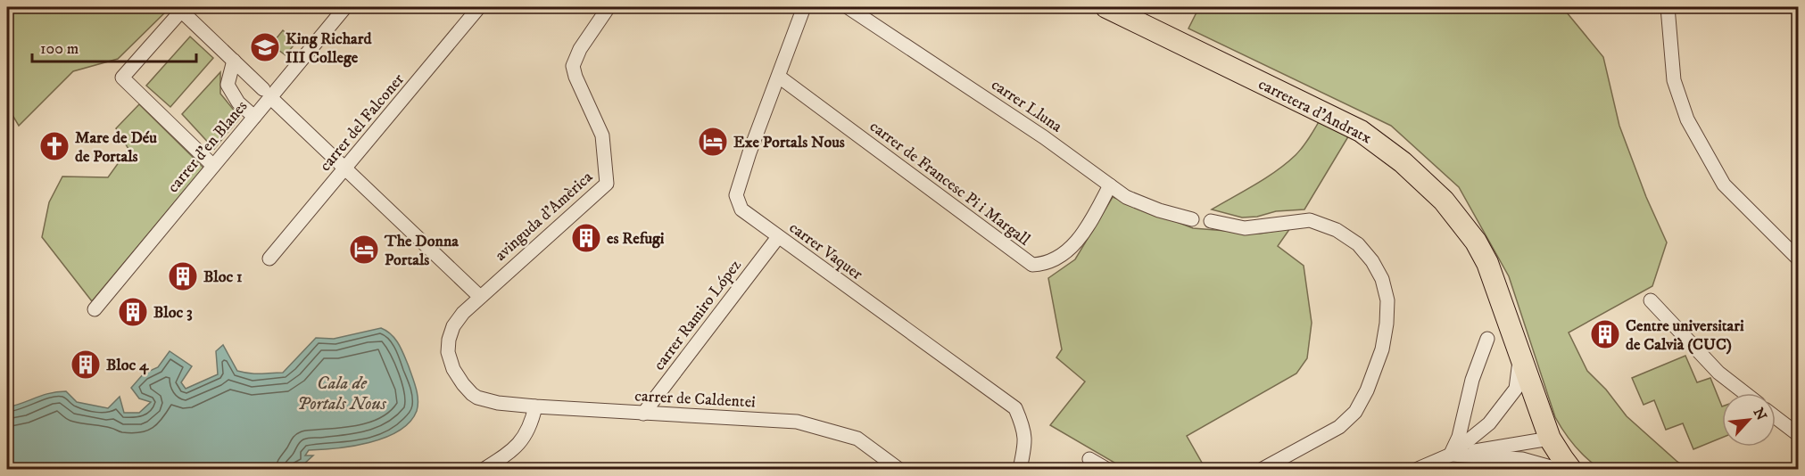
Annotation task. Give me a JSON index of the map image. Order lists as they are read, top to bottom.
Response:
{
  "streets": {
    "main road": ["carretera d'Andratx"],
    "street": [
      "carrer Lluna",
      "carrer del Falconer",
      "carrer d'en Blanes",
      "carrer de Francesc Pi i Margall",
      "avinguda d'Amèrica",
      "carrer Vaquer",
      "carrer Ramiro López",
      "carrer de Caldentei"
    ]
  },
  "crossings": [
    ["carrer Lluna", "carrer de Francesc Pi i Margall"],
    ["carrer de Francesc Pi i Margall", "carrer Vaquer"],
    ["avinguda d'Amèrica", "carrer de Caldentei"],
    ["carrer Vaquer", "carrer Ramiro López"],
    ["carrer Ramiro López", "carrer de Caldentei"]
  ],
  "water": ["Cala de Portals Nous"],
  "places": {
    "school or university": ["King Richard III College"],
    "hotel": ["Exe Portals Nous", "The Donna Portals"],
    "church": ["Mare de Déu de Portals"],
    "building": [
      "es Refugi",
      "Bloc 1",
      "Bloc 3",
      "Centre universitari de Calvià (CUC)",
      "Bloc 4"
    ]
  },
  "scale_bar": "100 m",
  "north": "top right"
}
